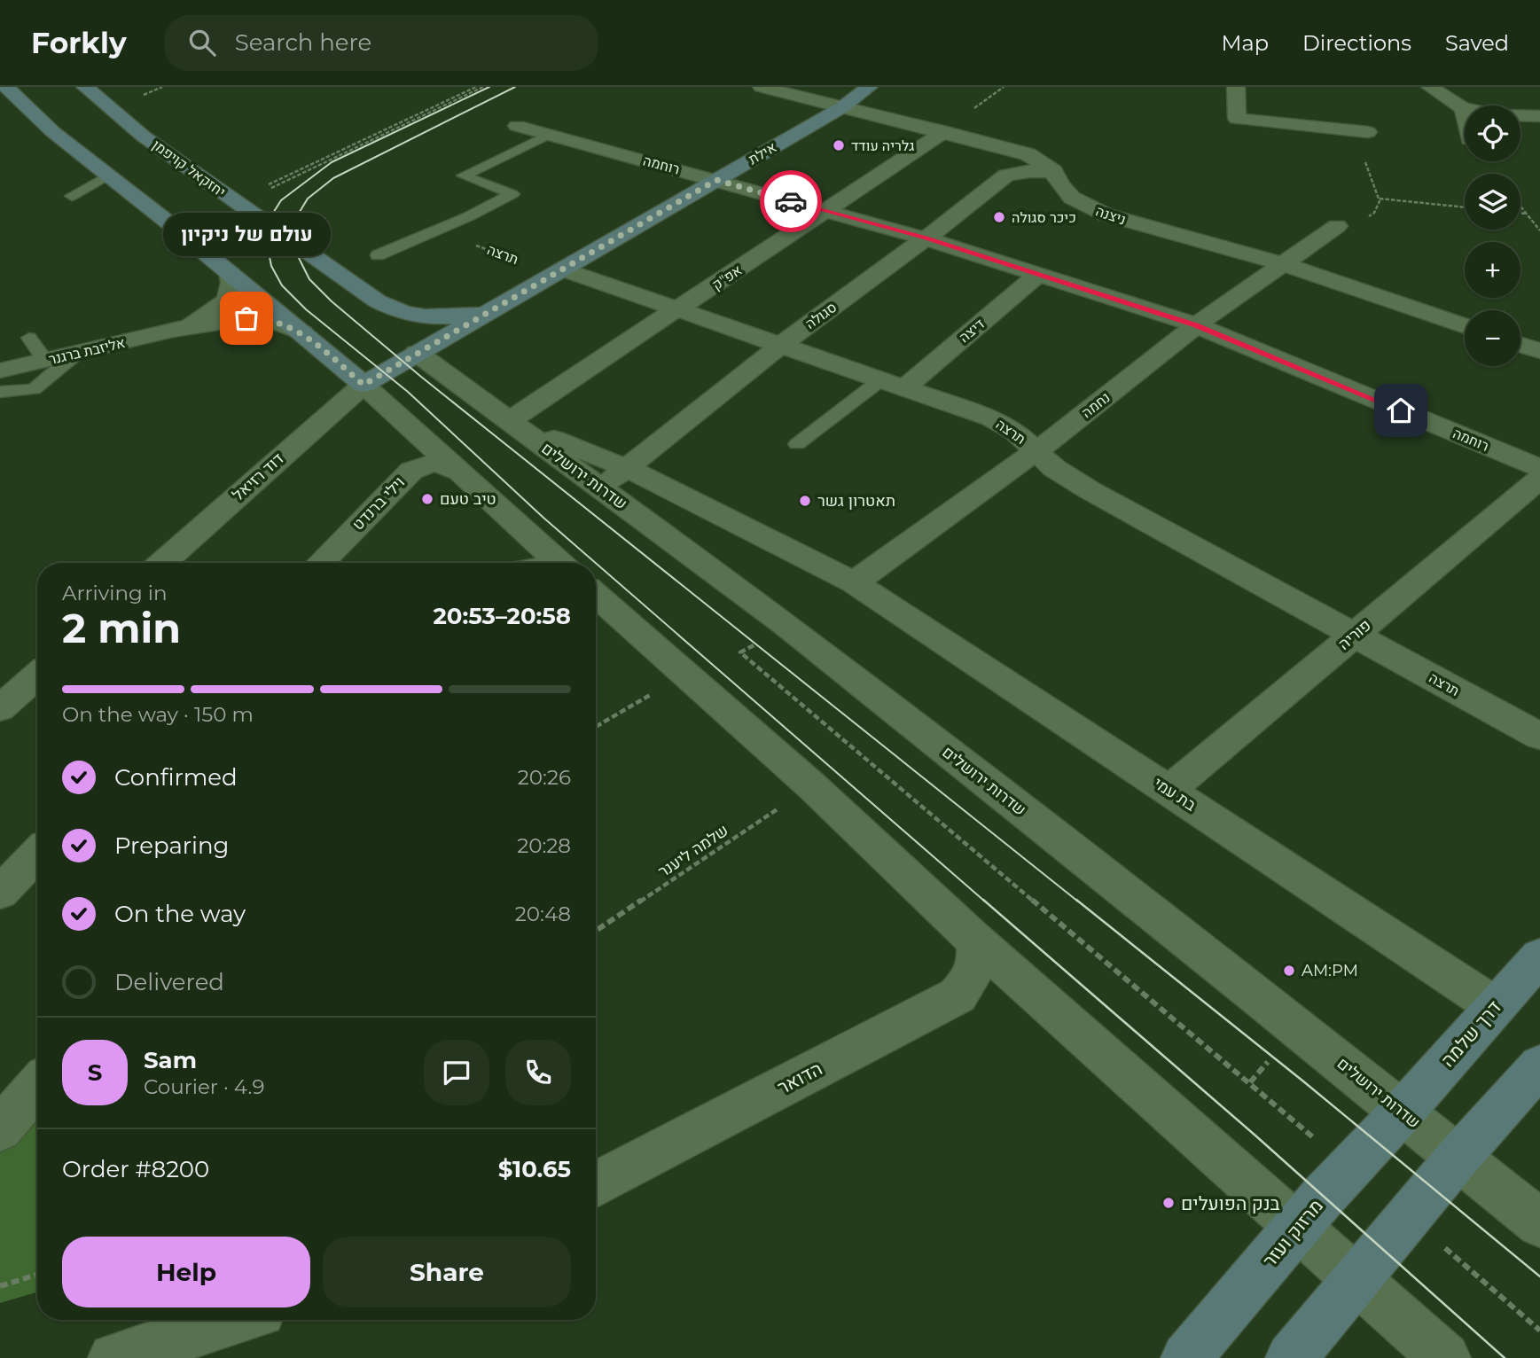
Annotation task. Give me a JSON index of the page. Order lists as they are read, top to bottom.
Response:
{
  "streets": {
    "street": [
      "אילת",
      "רוחמה",
      "יחזקאל קויפמן",
      "ניצנה",
      "תרצה",
      "אפ\"ק",
      "סגולה",
      "דיצה",
      "אליזבת ברגנר",
      "נחמה",
      "שדרות ירושלים",
      "דוד רזיאל",
      "וילי ברנדט",
      "פוריה",
      "בת עמי",
      "דרך שלמה",
      "הדואר",
      "מרזוק ועזר"
    ],
    "path": ["שלמה ליענר"]
  },
  "crossings": [
    ["אילת", "רוחמה"],
    ["אילת", "יחזקאל קויפמן"],
    ["אילת", "ניצנה"],
    ["אילת", "תרצה"],
    ["אילת", "שדרות ירושלים"],
    ["אילת", "דוד רזיאל"],
    ["רוחמה", "אפ\"ק"],
    ["רוחמה", "סגולה"],
    ["רוחמה", "דיצה"],
    ["רוחמה", "נחמה"],
    ["ניצנה", "אפ\"ק"],
    ["ניצנה", "סגולה"],
    ["ניצנה", "נחמה"],
    ["תרצה", "אפ\"ק"],
    ["תרצה", "סגולה"],
    ["תרצה", "דיצה"],
    ["תרצה", "נחמה"],
    ["תרצה", "פוריה"],
    ["אפ\"ק", "שדרות ירושלים"],
    ["סגולה", "שדרות ירושלים"],
    ["סגולה", "בת עמי"],
    ["נחמה", "בת עמי"],
    ["שדרות ירושלים", "בת עמי"],
    ["שדרות ירושלים", "דרך שלמה"],
    ["שדרות ירושלים", "מרזוק ועזר"],
    ["פוריה", "בת עמי"],
    ["בת עמי", "דרך שלמה"],
    ["דרך שלמה", "מרזוק ועזר"]
  ],
  "places": [
    "גלריה עודד",
    "כיכר סגולה",
    "עולם של ניקיון",
    "טיב טעם",
    "תאטרון גשר",
    "AM:PM",
    "בנק הפועלים"
  ],
  "page": {
    "header": "Forkly",
    "search": "Search here",
    "nav": ["Map", "Directions", "Saved"],
    "map_buttons": ["+", "−"],
    "bubble": "עולם של ניקיון",
    "heading": ["2 min", "Arriving in", "20:53–20:58"],
    "panel": [
      "Sam",
      "Courier · 4.9",
      "Order #8200",
      "$10.65"
    ],
    "bar": "On the way · 150 m",
    "list": [
      ["Confirmed", "20:26"],
      ["Preparing", "20:28"],
      ["On the way", "20:48"],
      "Delivered"
    ],
    "round": "S",
    "buttons": ["Help", "Share"]
  }
}
